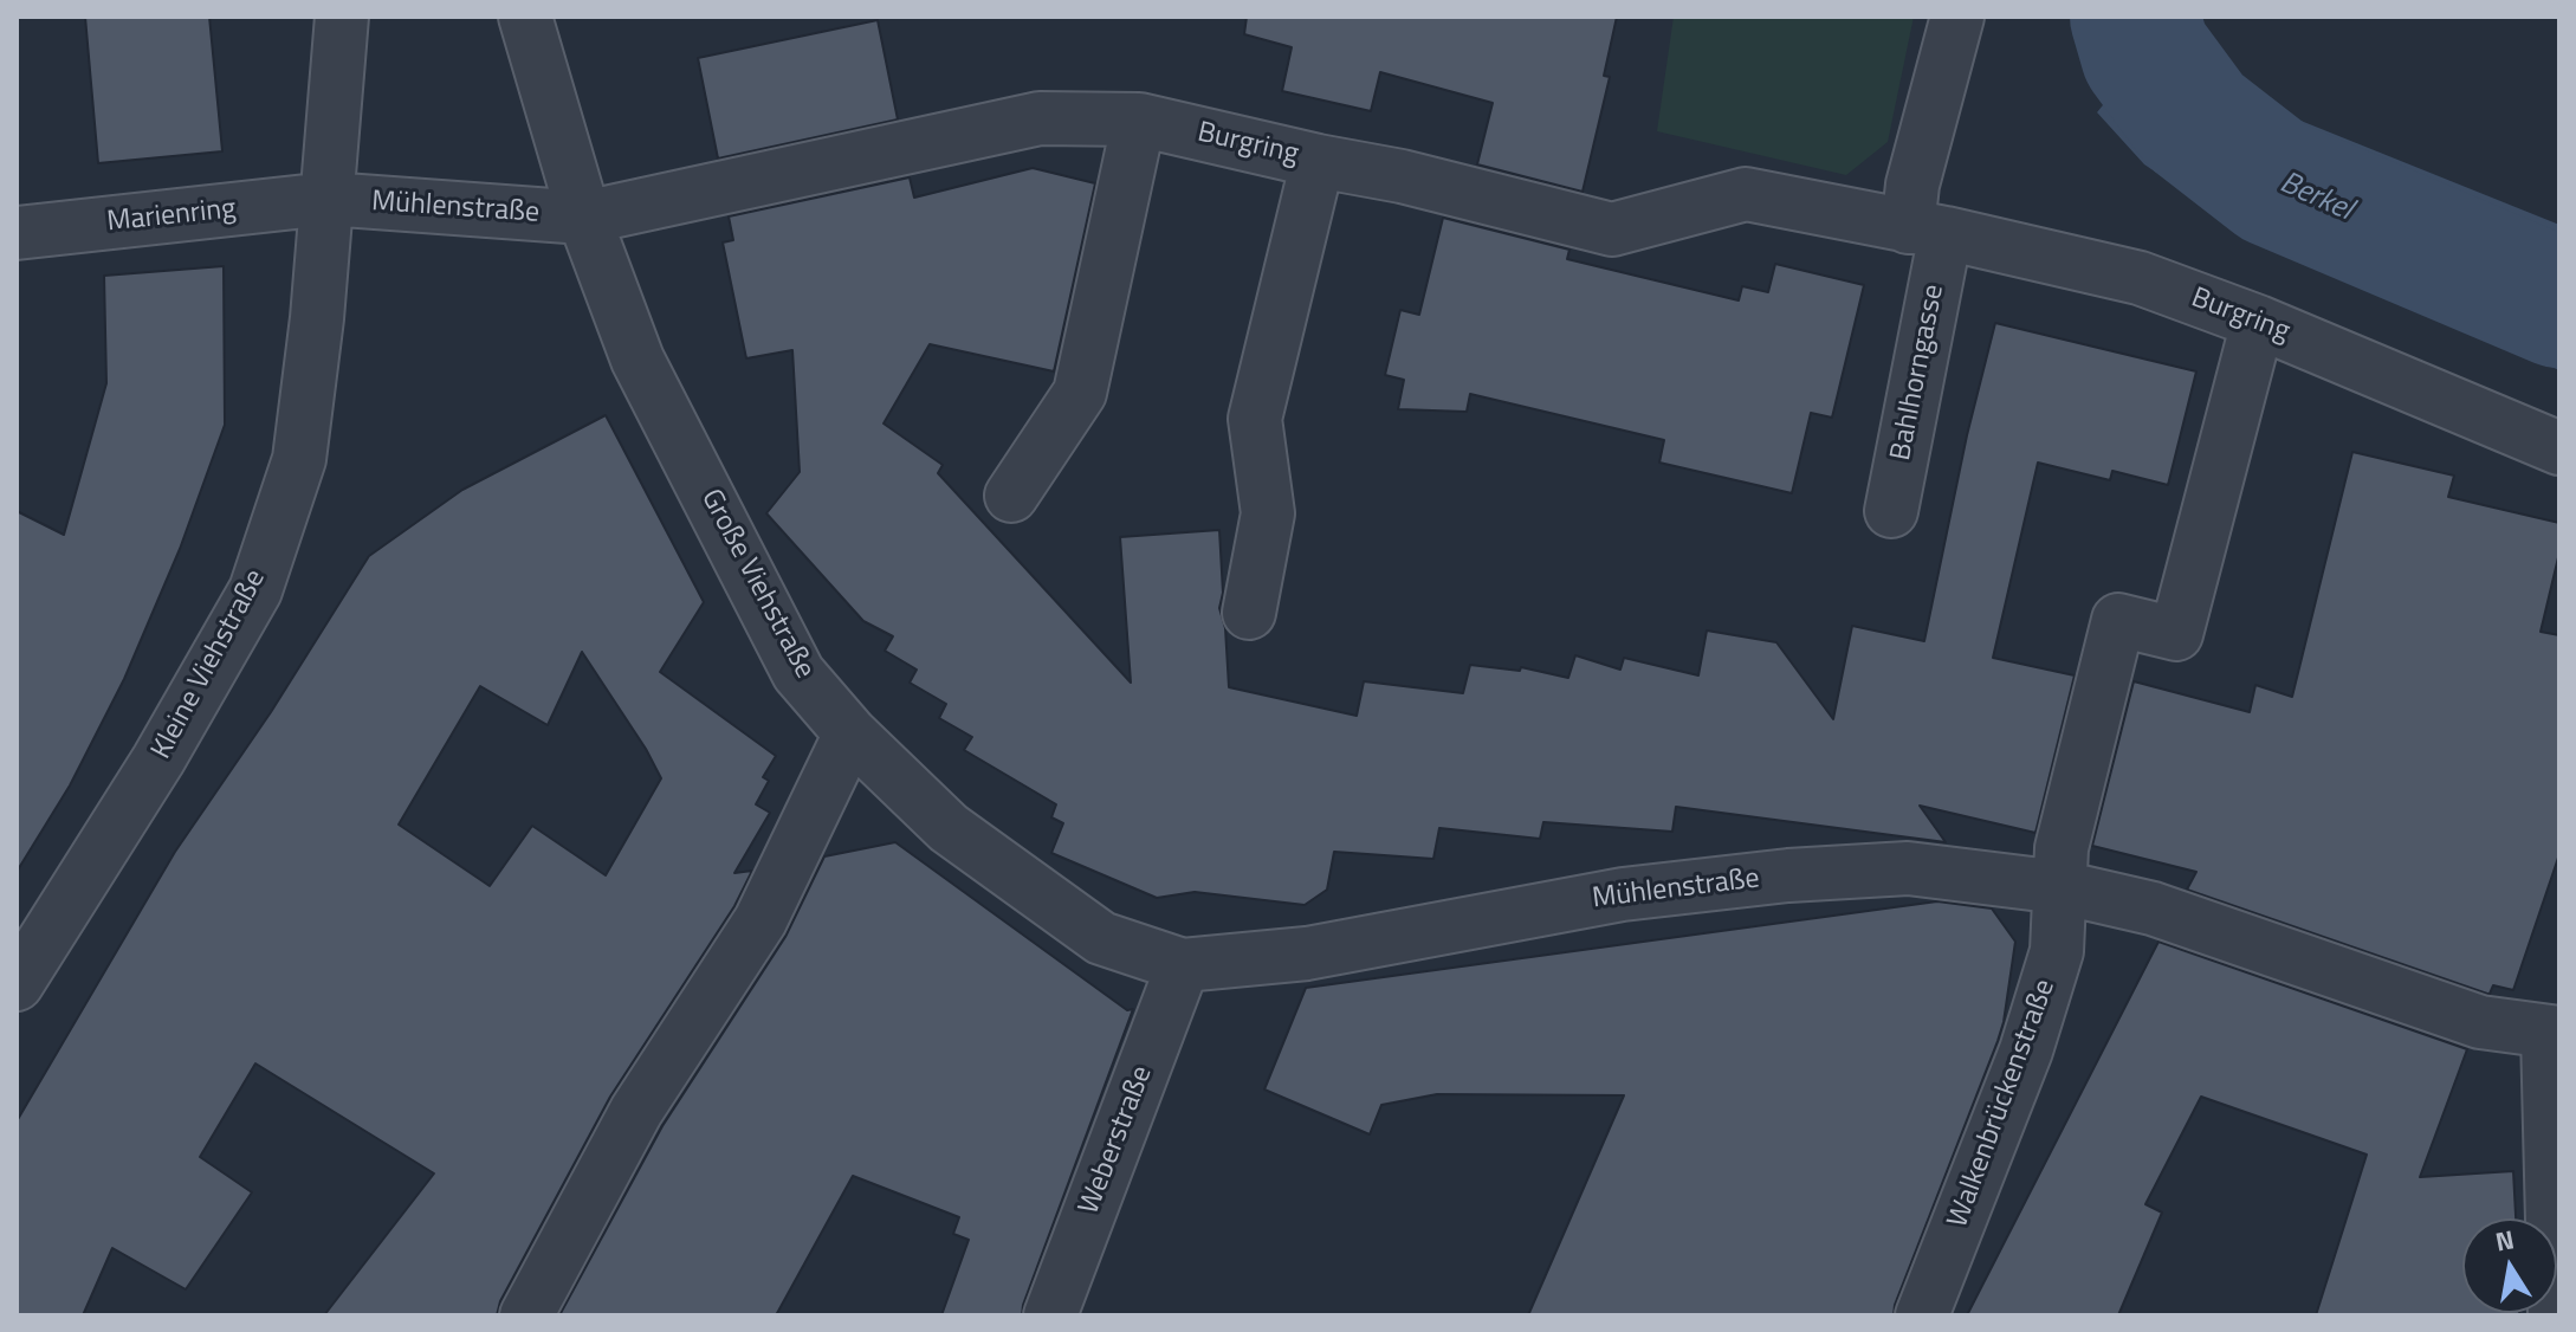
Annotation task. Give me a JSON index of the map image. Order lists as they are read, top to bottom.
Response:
{
  "streets": {
    "street": [
      "Burgring",
      "Mühlenstraße",
      "Marienring",
      "Bahlhorngasse",
      "Große Viehstraße",
      "Kleine Viehstraße",
      "Walkenbrückenstraße",
      "Weberstraße"
    ]
  },
  "crossings": [
    ["Burgring", "Mühlenstraße"],
    ["Burgring", "Bahlhorngasse"],
    ["Burgring", "Große Viehstraße"],
    ["Burgring", "Walkenbrückenstraße"],
    ["Mühlenstraße", "Marienring"],
    ["Mühlenstraße", "Große Viehstraße"],
    ["Mühlenstraße", "Kleine Viehstraße"],
    ["Mühlenstraße", "Walkenbrückenstraße"],
    ["Mühlenstraße", "Weberstraße"],
    ["Marienring", "Kleine Viehstraße"]
  ],
  "water": ["Berkel"],
  "north": "top"
}
